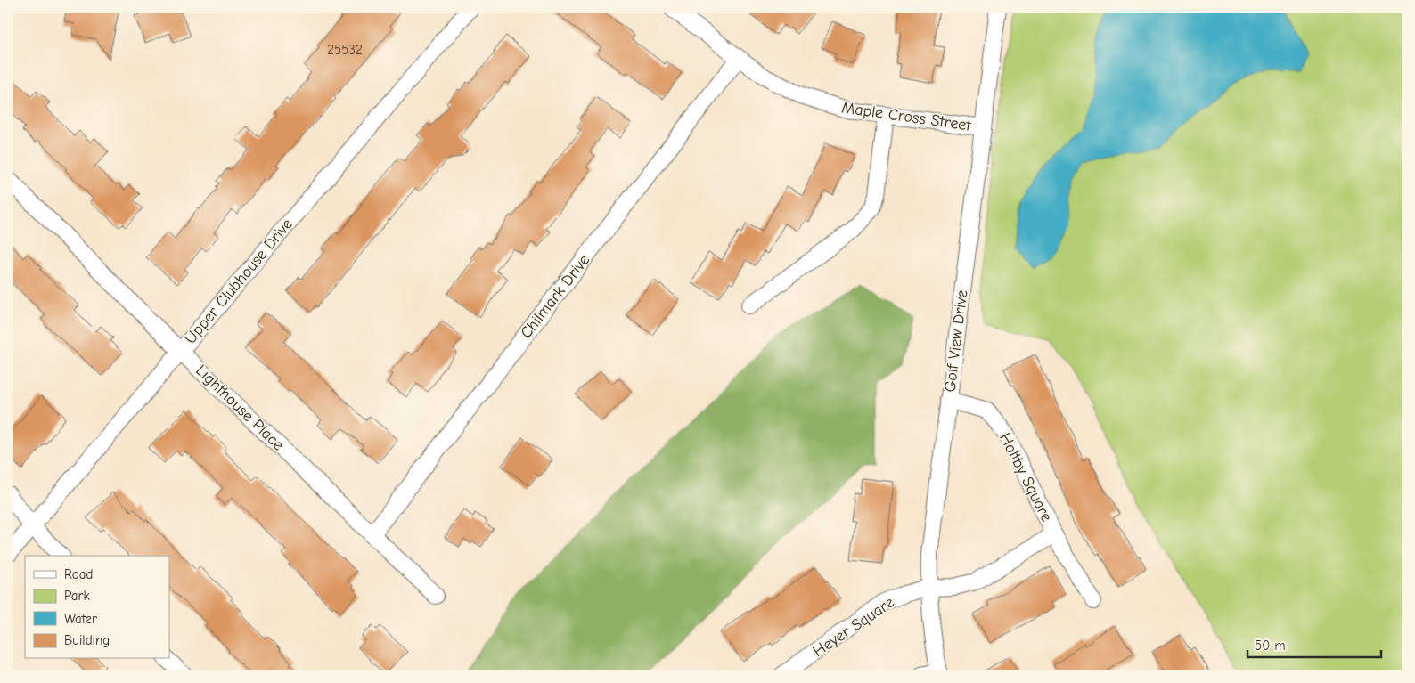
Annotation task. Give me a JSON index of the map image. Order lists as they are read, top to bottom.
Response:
{
  "streets": {
    "street": [
      "Maple Cross Street",
      "Upper Clubhouse Drive",
      "Chilmark Drive",
      "Golf View Drive",
      "Lighthouse Place",
      "Holtby Square",
      "Heyer Square"
    ]
  },
  "crossings": [
    ["Maple Cross Street", "Chilmark Drive"],
    ["Maple Cross Street", "Golf View Drive"],
    ["Upper Clubhouse Drive", "Lighthouse Place"],
    ["Chilmark Drive", "Lighthouse Place"],
    ["Golf View Drive", "Holtby Square"],
    ["Golf View Drive", "Heyer Square"],
    ["Holtby Square", "Heyer Square"]
  ],
  "house_numbers": ["25532"],
  "legend": [
    "Road",
    "Park",
    "Water",
    "Building"
  ],
  "scale_bar": "50 m"
}
